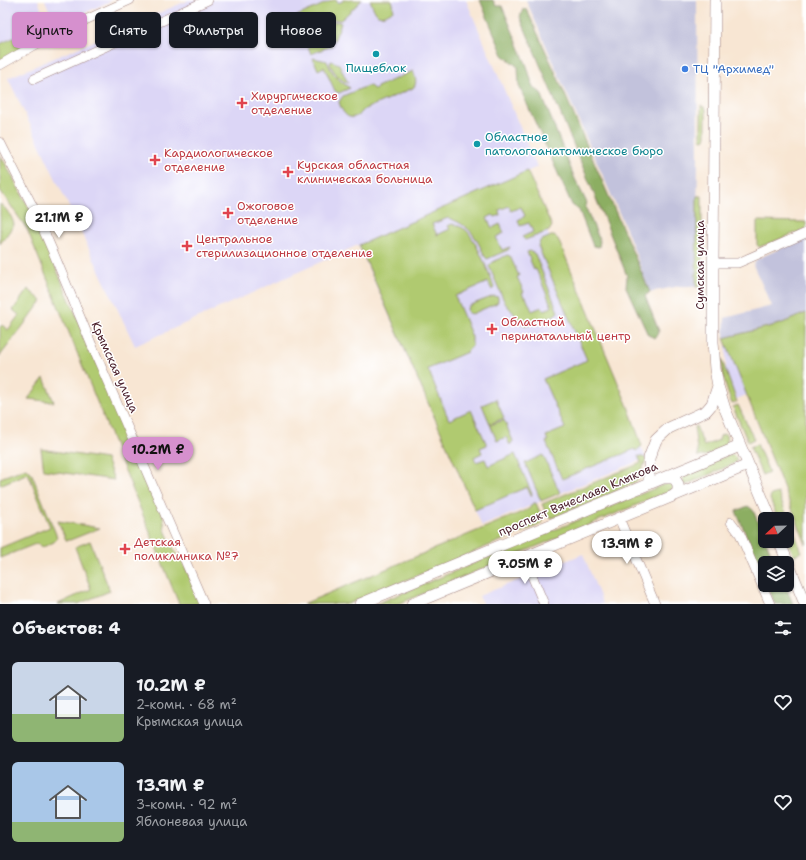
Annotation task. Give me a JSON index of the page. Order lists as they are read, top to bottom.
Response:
{
  "streets": {
    "main road": ["Сумская улица", "проспект Вячеслава Клыкова"],
    "street": ["Крымская улица"]
  },
  "crossings": [
    ["Сумская улица", "проспект Вячеслава Клыкова"]
  ],
  "places": {
    "other": ["Пищеблок", "ТЦ \"Архимед\"", "Областное патологоанатомическое бюро"],
    "health": [
      "Хирургическое отделение",
      "Кардиологическое отделение",
      "Курская областная клиническая больница",
      "Ожоговое отделение",
      "Центральное стерилизационное отделение",
      "Областной перинатальный центр",
      "Детская поликлиника №7"
    ]
  },
  "north": "left",
  "page": {
    "chip": [
      "Купить",
      "Снять",
      "Фильтры",
      "Новое"
    ],
    "price": [
      "21.1M ₽",
      "10.2M ₽",
      "13.9M ₽",
      "7.05M ₽"
    ],
    "heading": "Объектов: 4",
    "list": [
      {
        "name": "10.2M ₽",
        "note": "2-комн. · 68 m² · Крымская улица"
      },
      {
        "name": "13.9M ₽",
        "note": "3-комн. · 92 m² · Яблоневая улица"
      }
    ]
  }
}
